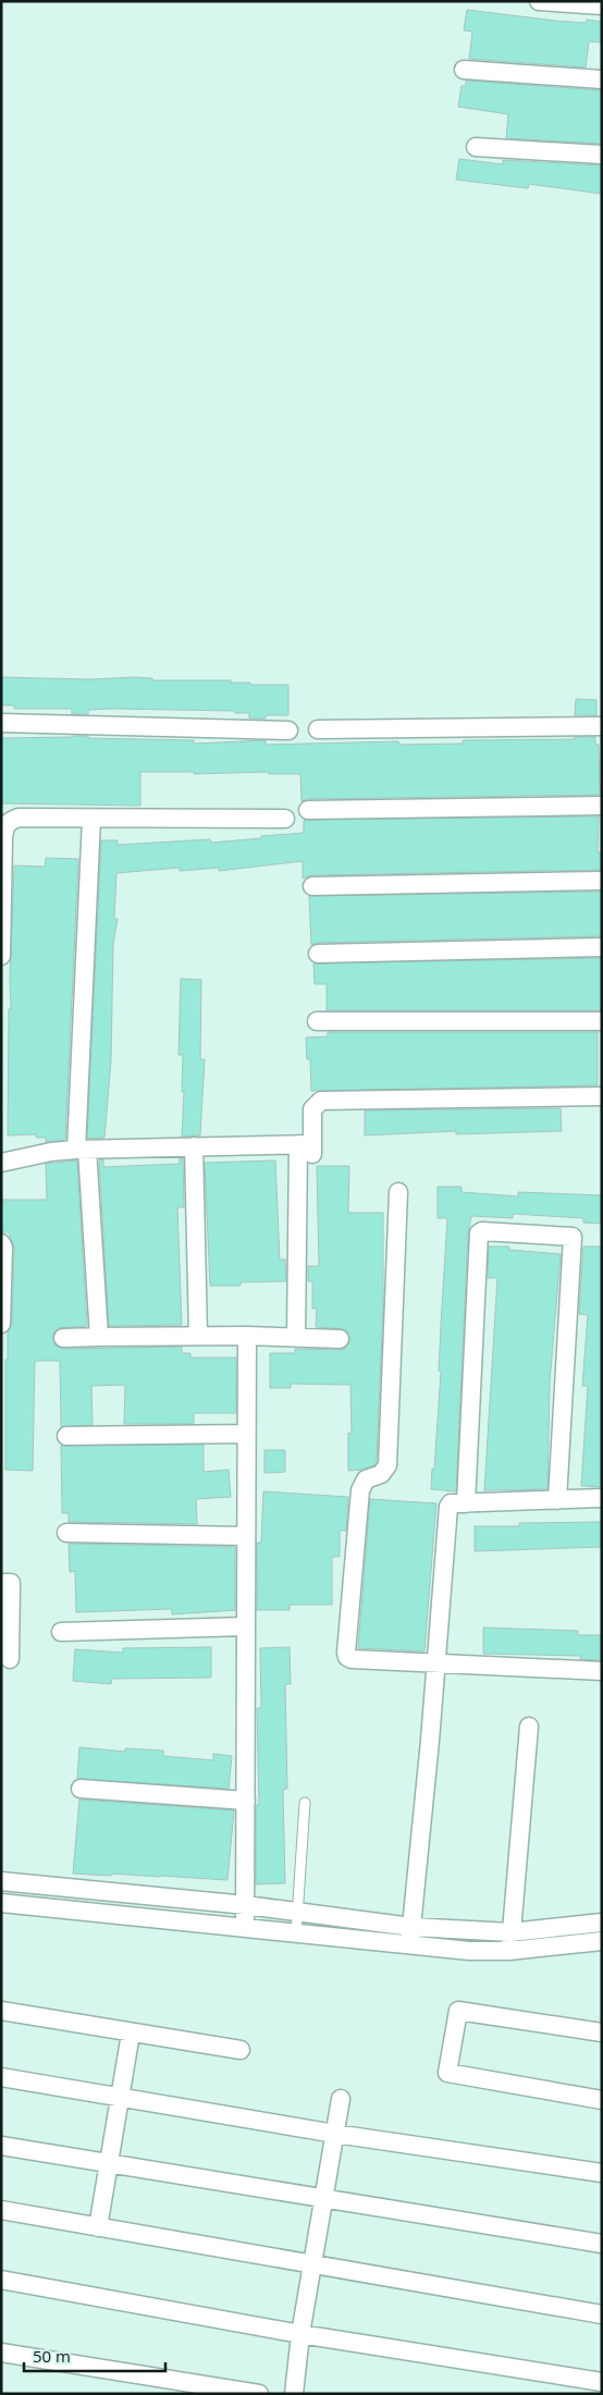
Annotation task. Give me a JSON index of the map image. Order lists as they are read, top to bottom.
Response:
{
  "scale_bar": "50 m"
}
